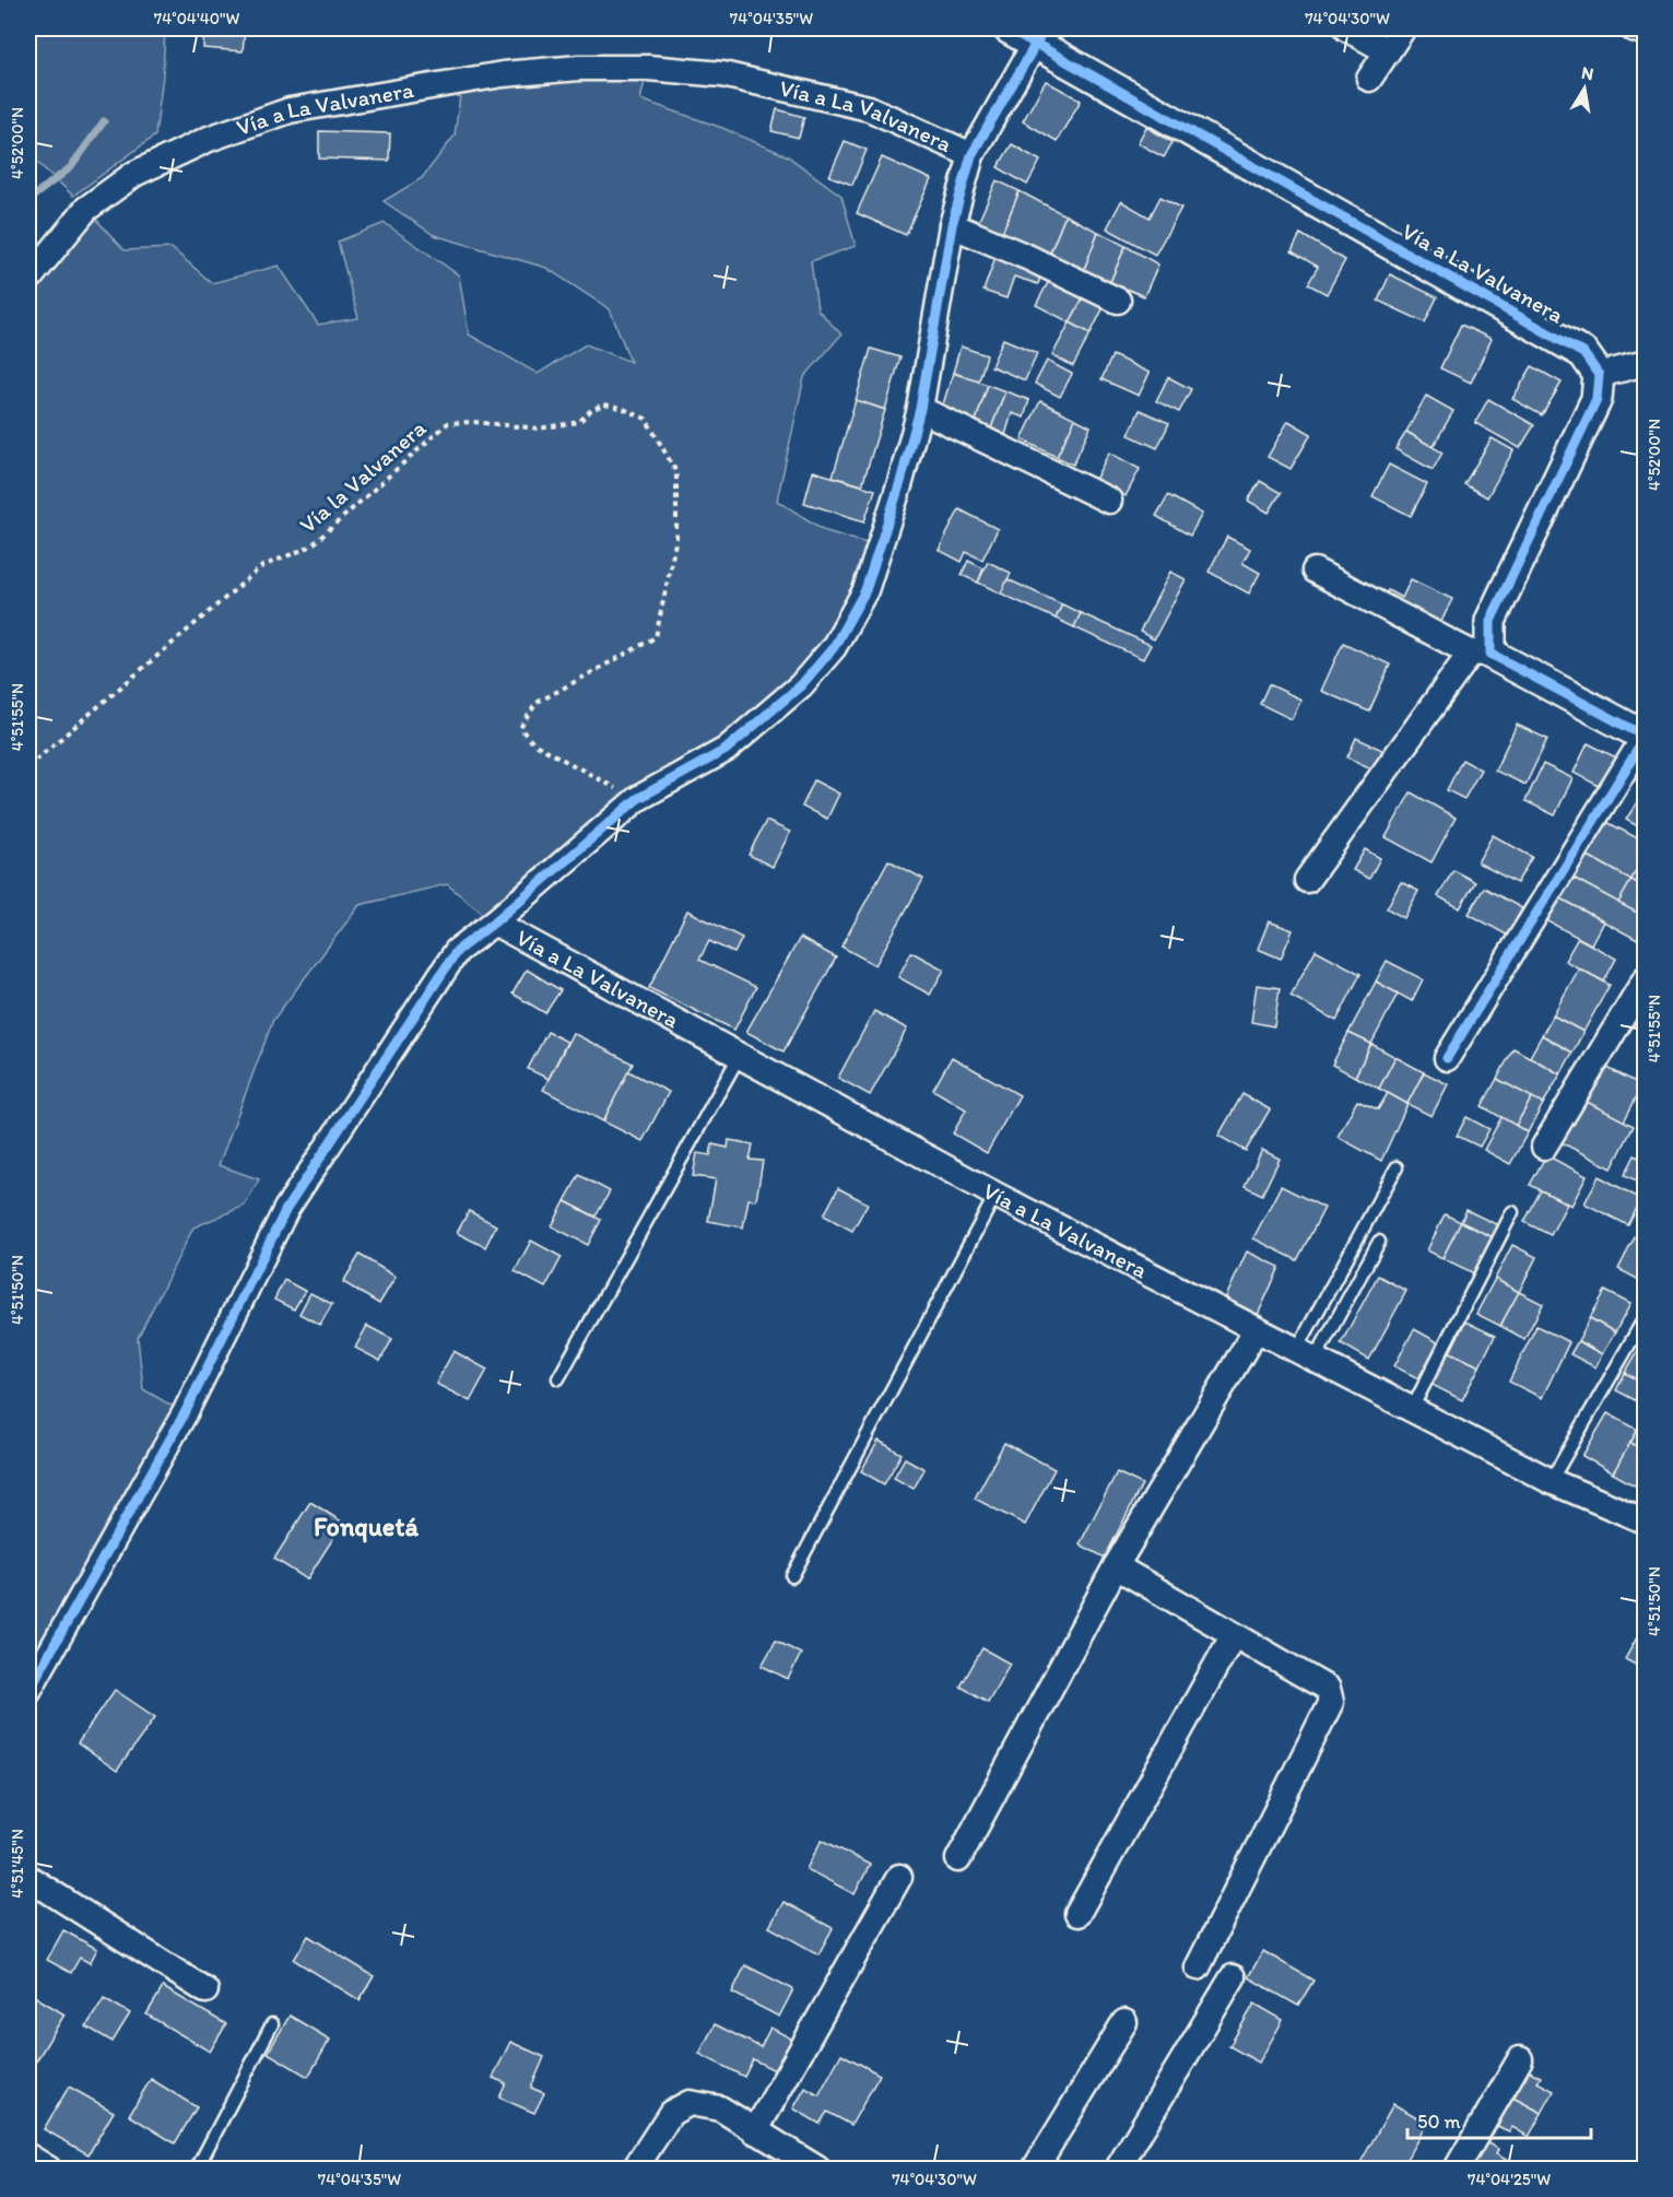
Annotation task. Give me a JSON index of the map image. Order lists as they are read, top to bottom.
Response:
{
  "streets": {
    "street": ["Vía a La Valvanera"],
    "path": ["Vía la Valvanera"]
  },
  "districts": ["Fonquetá"],
  "scale_bar": "50 m",
  "north": "top",
  "coordinates": [
    "74°04'40\"W",
    "74°04'35\"W",
    "74°04'30\"W",
    "4°52'00\"N",
    "4°51'55\"N",
    "4°51'50\"N",
    "4°51'45\"N",
    "74°04'25\"W"
  ]
}
